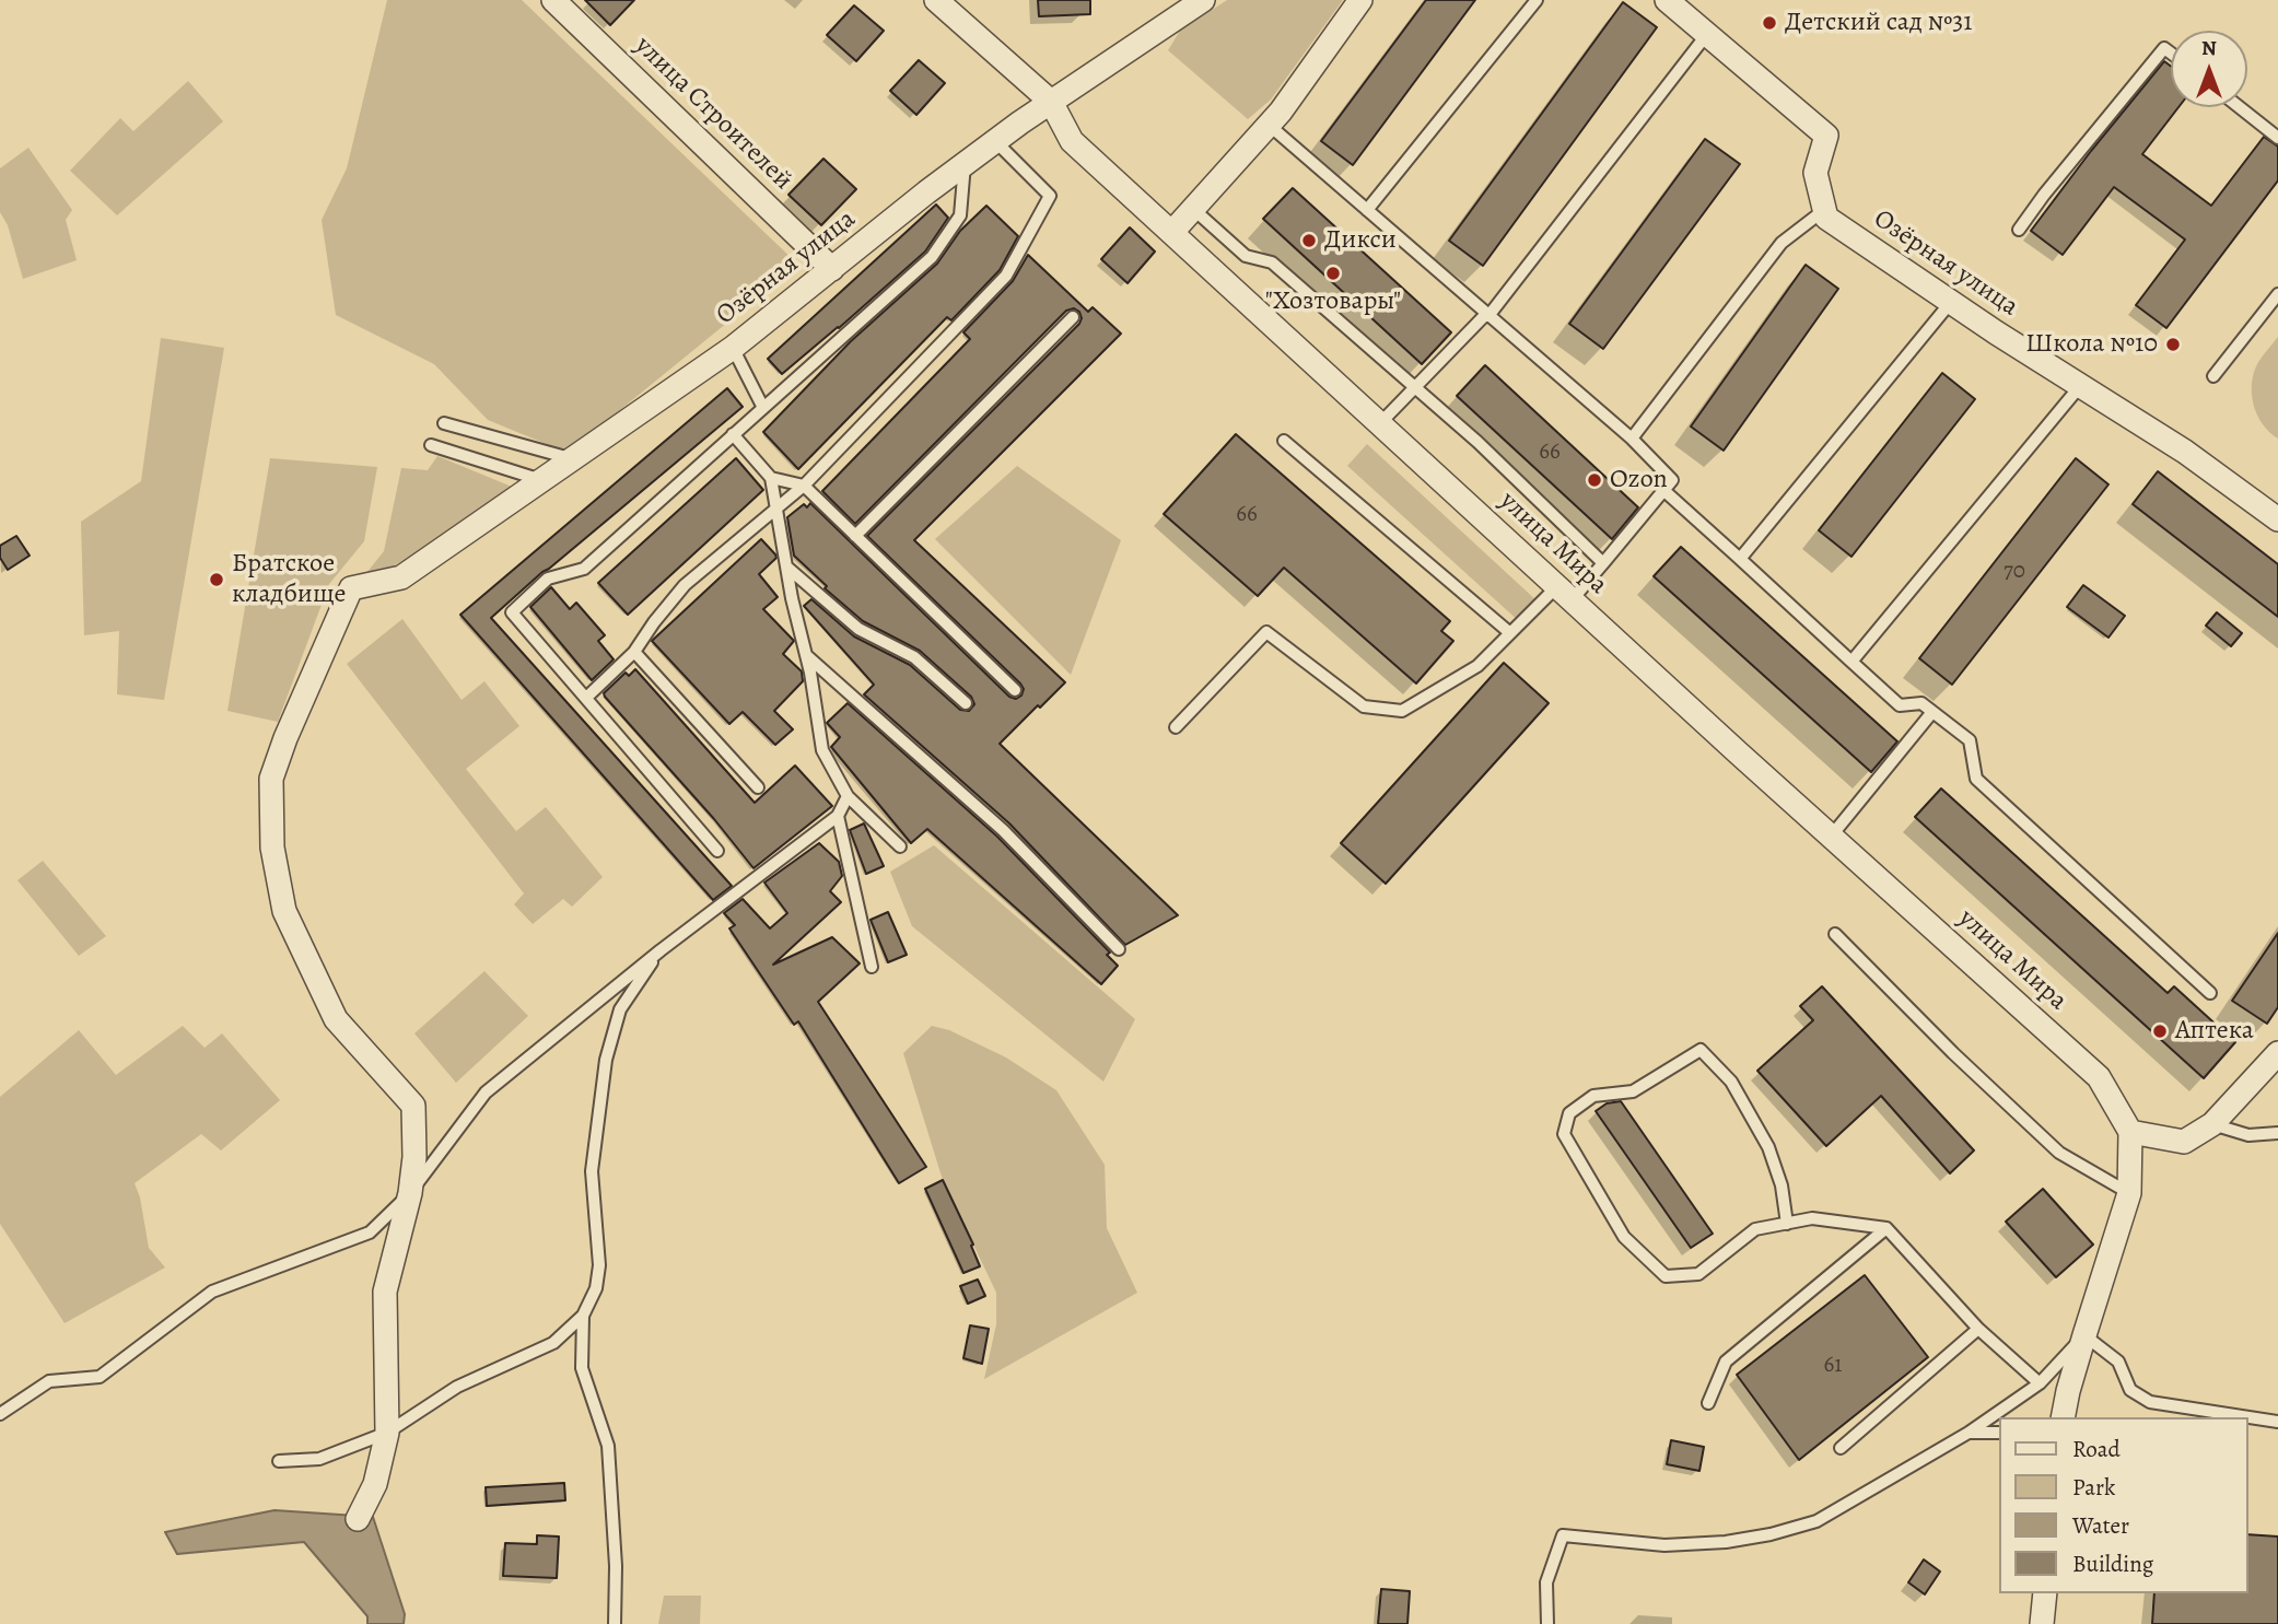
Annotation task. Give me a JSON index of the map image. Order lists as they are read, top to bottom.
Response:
{
  "streets": {
    "street": ["улица Строителей", "Озёрная улица", "улица Мира"]
  },
  "crossings": [
    ["улица Строителей", "Озёрная улица"],
    ["Озёрная улица", "улица Мира"]
  ],
  "places": [
    "Детский сад №31",
    "Дикси",
    "\"Хозтовары\"",
    "Школа №10",
    "Ozon",
    "Братское кладбище",
    "Аптека"
  ],
  "house_numbers": [
    "66",
    "66",
    "70",
    "61"
  ],
  "legend": [
    "Road",
    "Park",
    "Water",
    "Building"
  ],
  "north": "top"
}
